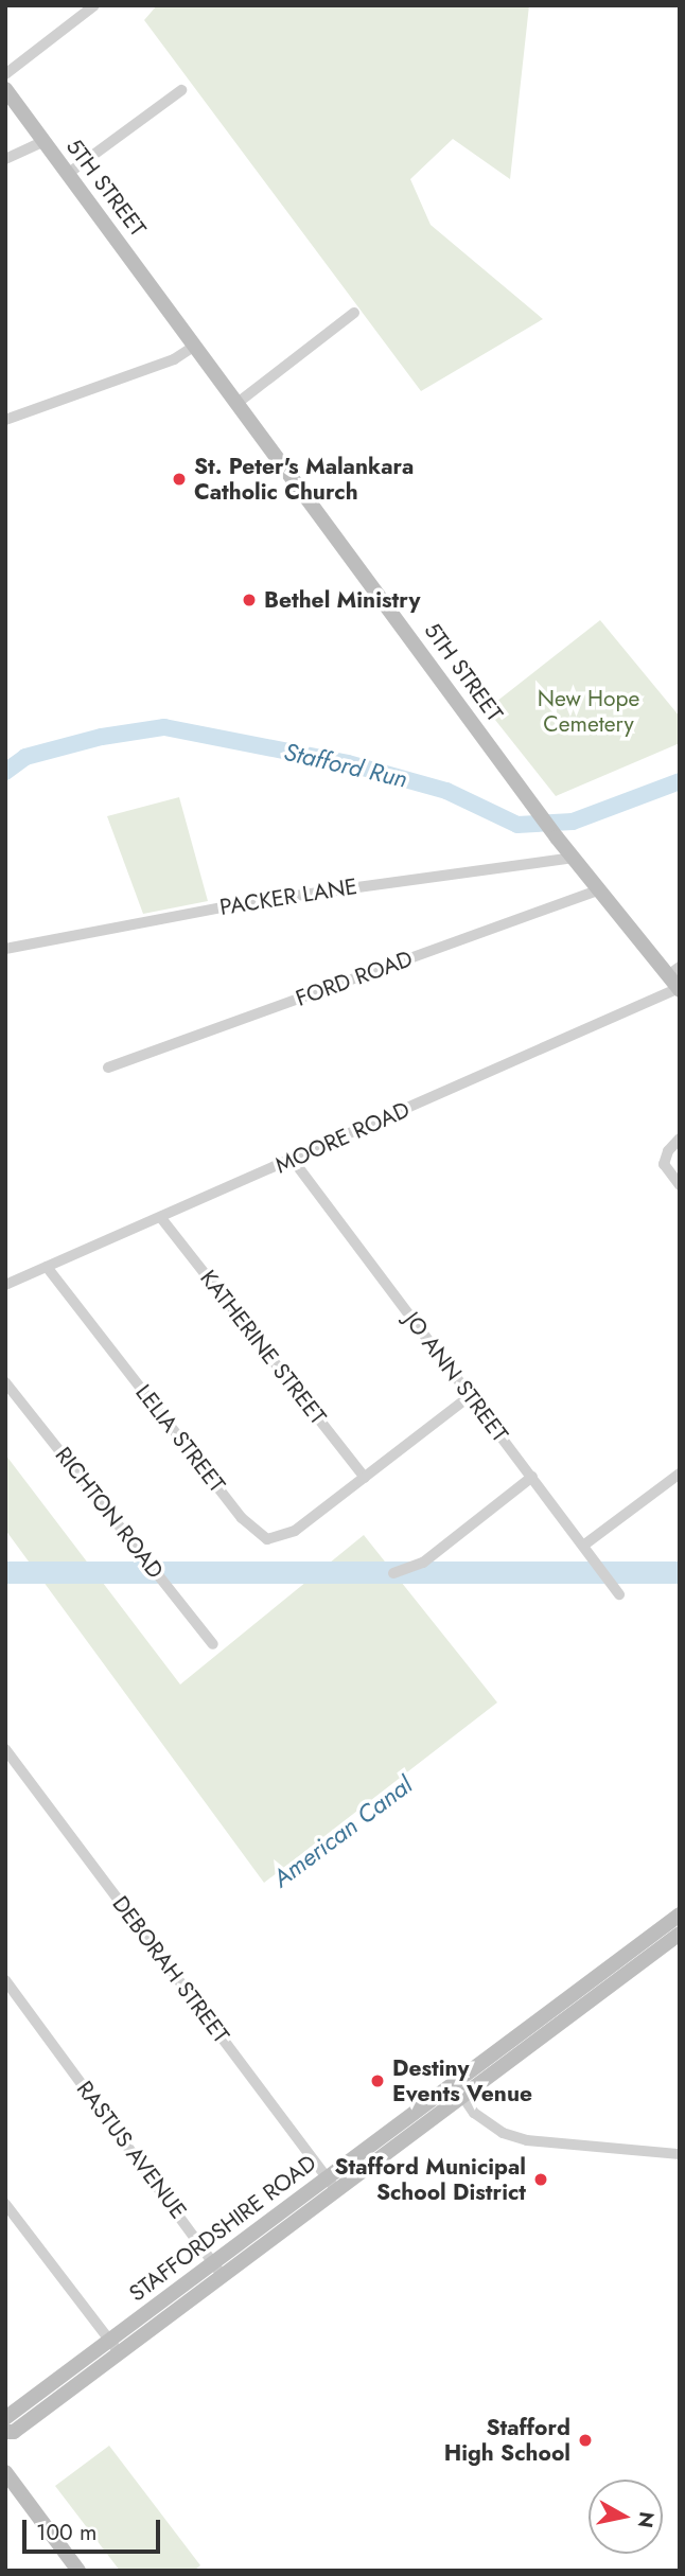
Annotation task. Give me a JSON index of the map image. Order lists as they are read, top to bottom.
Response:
{
  "streets": {
    "main road": ["5TH STREET", "STAFFORDSHIRE ROAD"],
    "street": [
      "PACKER LANE",
      "FORD ROAD",
      "MOORE ROAD",
      "KATHERINE STREET",
      "JO ANN STREET",
      "LELIA STREET",
      "RICHTON ROAD",
      "DEBORAH STREET",
      "RASTUS AVENUE"
    ]
  },
  "crossings": [
    ["5TH STREET", "PACKER LANE"],
    ["5TH STREET", "FORD ROAD"],
    ["5TH STREET", "MOORE ROAD"],
    ["MOORE ROAD", "KATHERINE STREET"],
    ["MOORE ROAD", "JO ANN STREET"],
    ["MOORE ROAD", "LELIA STREET"],
    ["KATHERINE STREET", "LELIA STREET"],
    ["JO ANN STREET", "LELIA STREET"],
    ["DEBORAH STREET", "STAFFORDSHIRE ROAD"],
    ["RASTUS AVENUE", "STAFFORDSHIRE ROAD"]
  ],
  "water": ["Stafford Run", "American Canal"],
  "parks": ["New Hope Cemetery"],
  "places": [
    "St. Peter's Malankara Catholic Church",
    "Bethel Ministry",
    "Destiny Events Venue",
    "Stafford Municipal School District",
    "Stafford High School"
  ],
  "scale_bar": "100 m",
  "north": "right"
}
